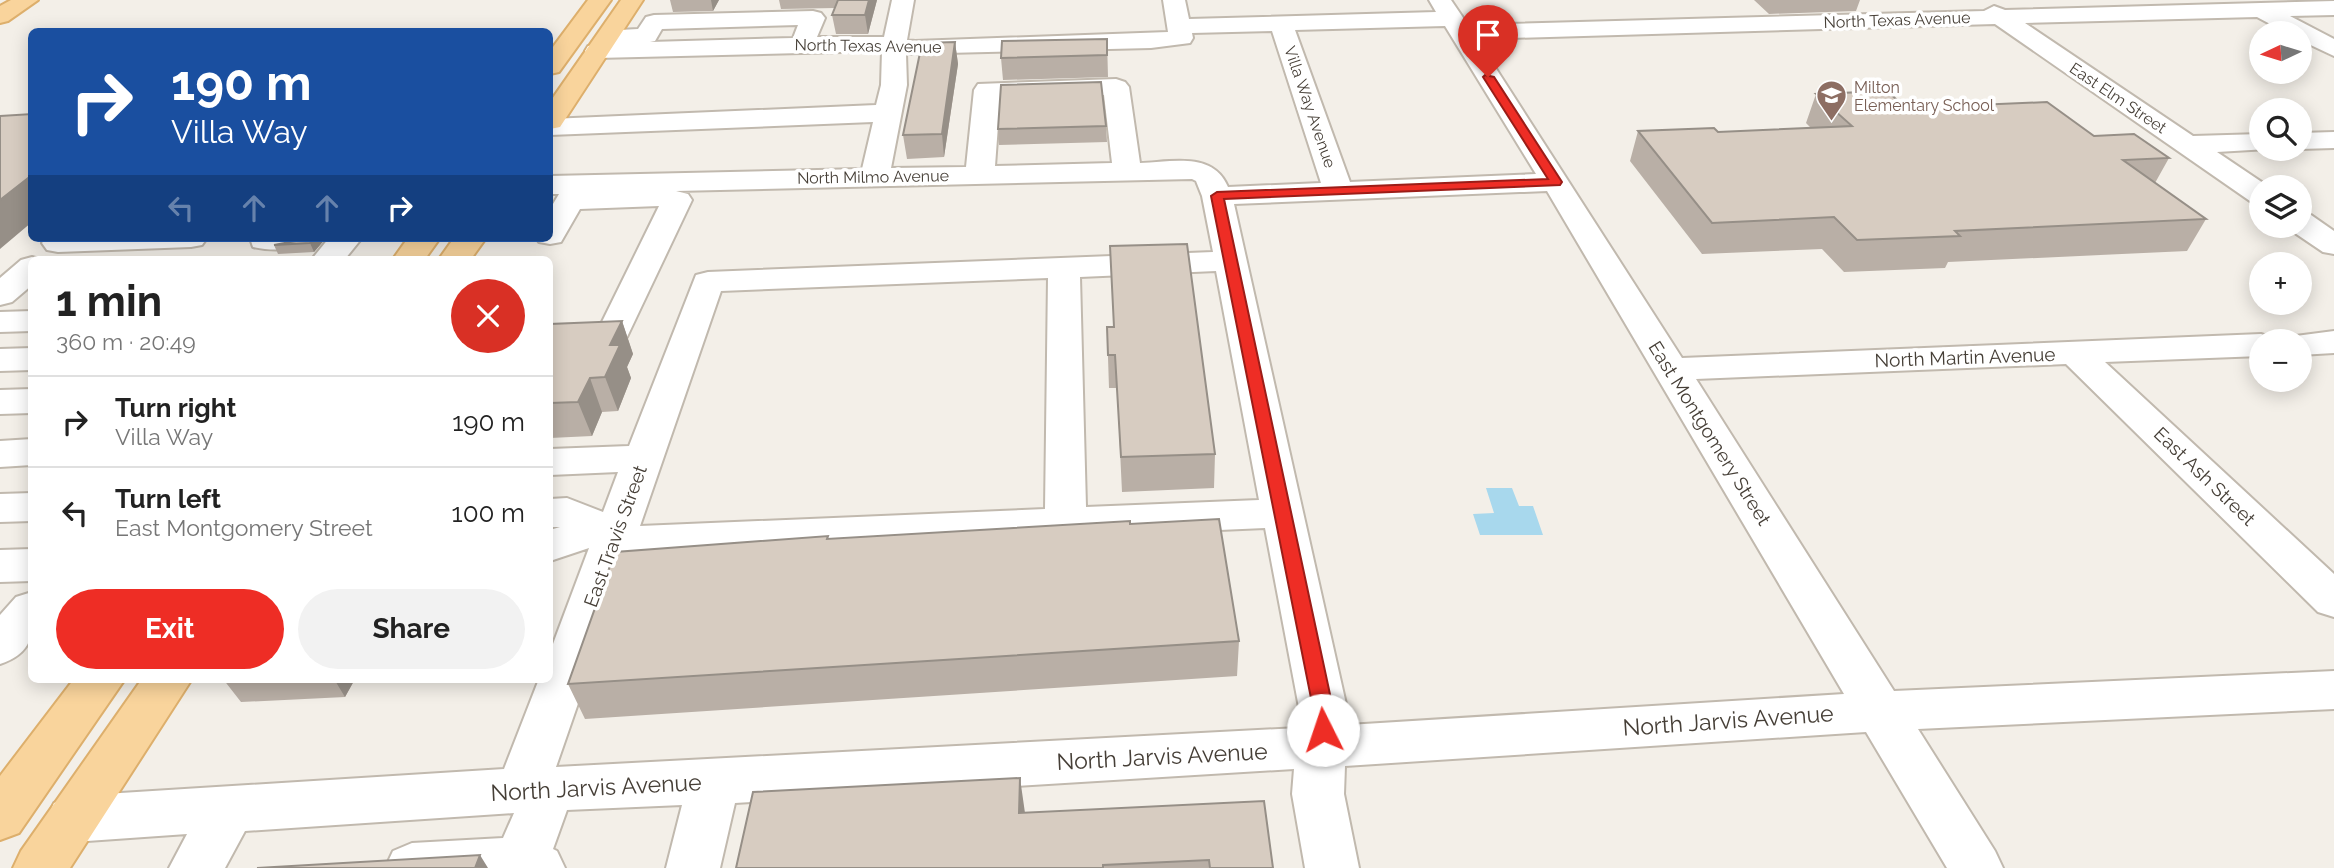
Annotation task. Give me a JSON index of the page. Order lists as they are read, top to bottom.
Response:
{
  "streets": {
    "street": [
      "North Texas Avenue",
      "East Elm Street",
      "Villa Way Avenue",
      "North Milmo Avenue",
      "North Martin Avenue",
      "East Montgomery Street",
      "East Ash Street",
      "East Travis Street",
      "North Jarvis Avenue"
    ]
  },
  "crossings": [
    ["North Texas Avenue", "East Elm Street"],
    ["North Texas Avenue", "Villa Way Avenue"],
    ["North Texas Avenue", "East Montgomery Street"],
    ["Villa Way Avenue", "North Milmo Avenue"],
    ["North Milmo Avenue", "East Montgomery Street"],
    ["North Martin Avenue", "East Montgomery Street"],
    ["North Martin Avenue", "East Ash Street"],
    ["East Montgomery Street", "North Jarvis Avenue"],
    ["East Travis Street", "North Jarvis Avenue"]
  ],
  "places": {
    "school or university": ["Milton Elementary School"]
  },
  "north": "left",
  "page": {
    "map_buttons": ["+", "−"],
    "turn": ["190 m", "Villa Way"],
    "heading": ["1 min", "360 m · 20:49"],
    "list": [
      {
        "name": "Turn right",
        "note": "Villa Way",
        "value": "190 m"
      },
      {
        "name": "Turn left",
        "note": "East Montgomery Street",
        "value": "100 m"
      }
    ],
    "buttons": ["Exit", "Share"]
  }
}
